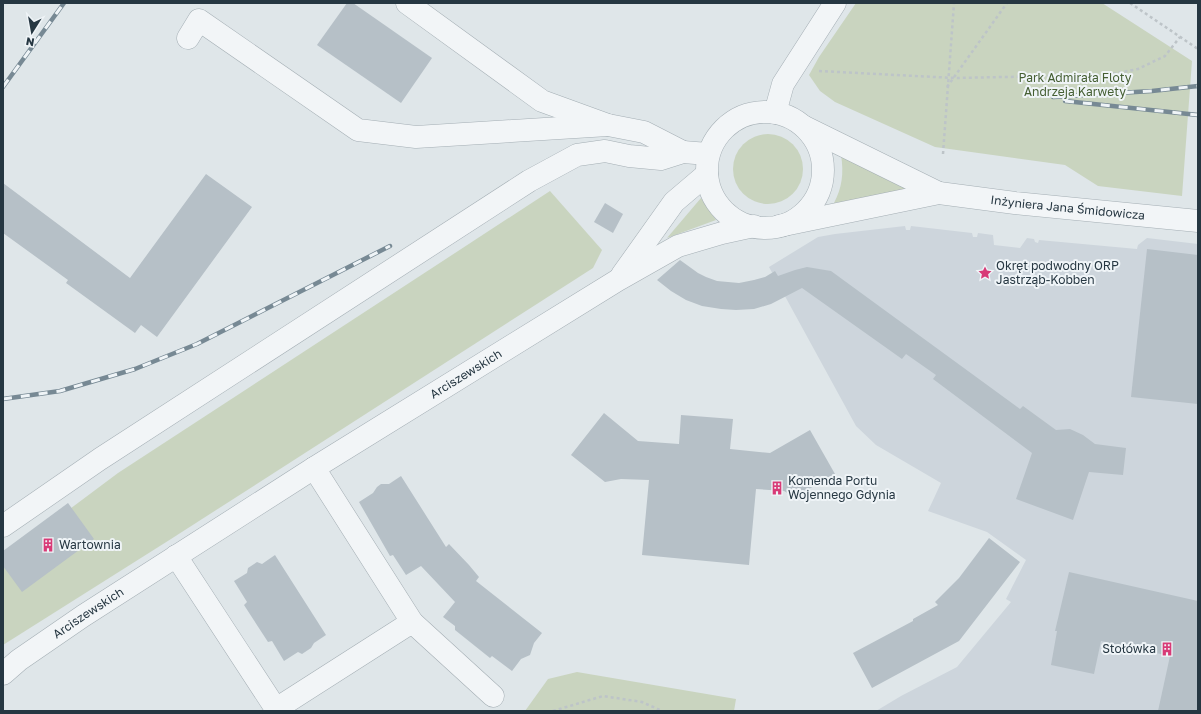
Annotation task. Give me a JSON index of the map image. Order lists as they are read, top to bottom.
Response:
{
  "streets": {
    "street": ["Inżyniera Jana Śmidowicza", "Arciszewskich"]
  },
  "crossings": [
    ["Inżyniera Jana Śmidowicza", "Arciszewskich"]
  ],
  "parks": ["Park Admirała Floty Andrzeja Karwety"],
  "places": {
    "place": ["Okręt podwodny ORP Jastrząb-Kobben"],
    "building": ["Komenda Portu Wojennego Gdynia", "Wartownia", "Stołówka"]
  },
  "north": "bottom"
}
